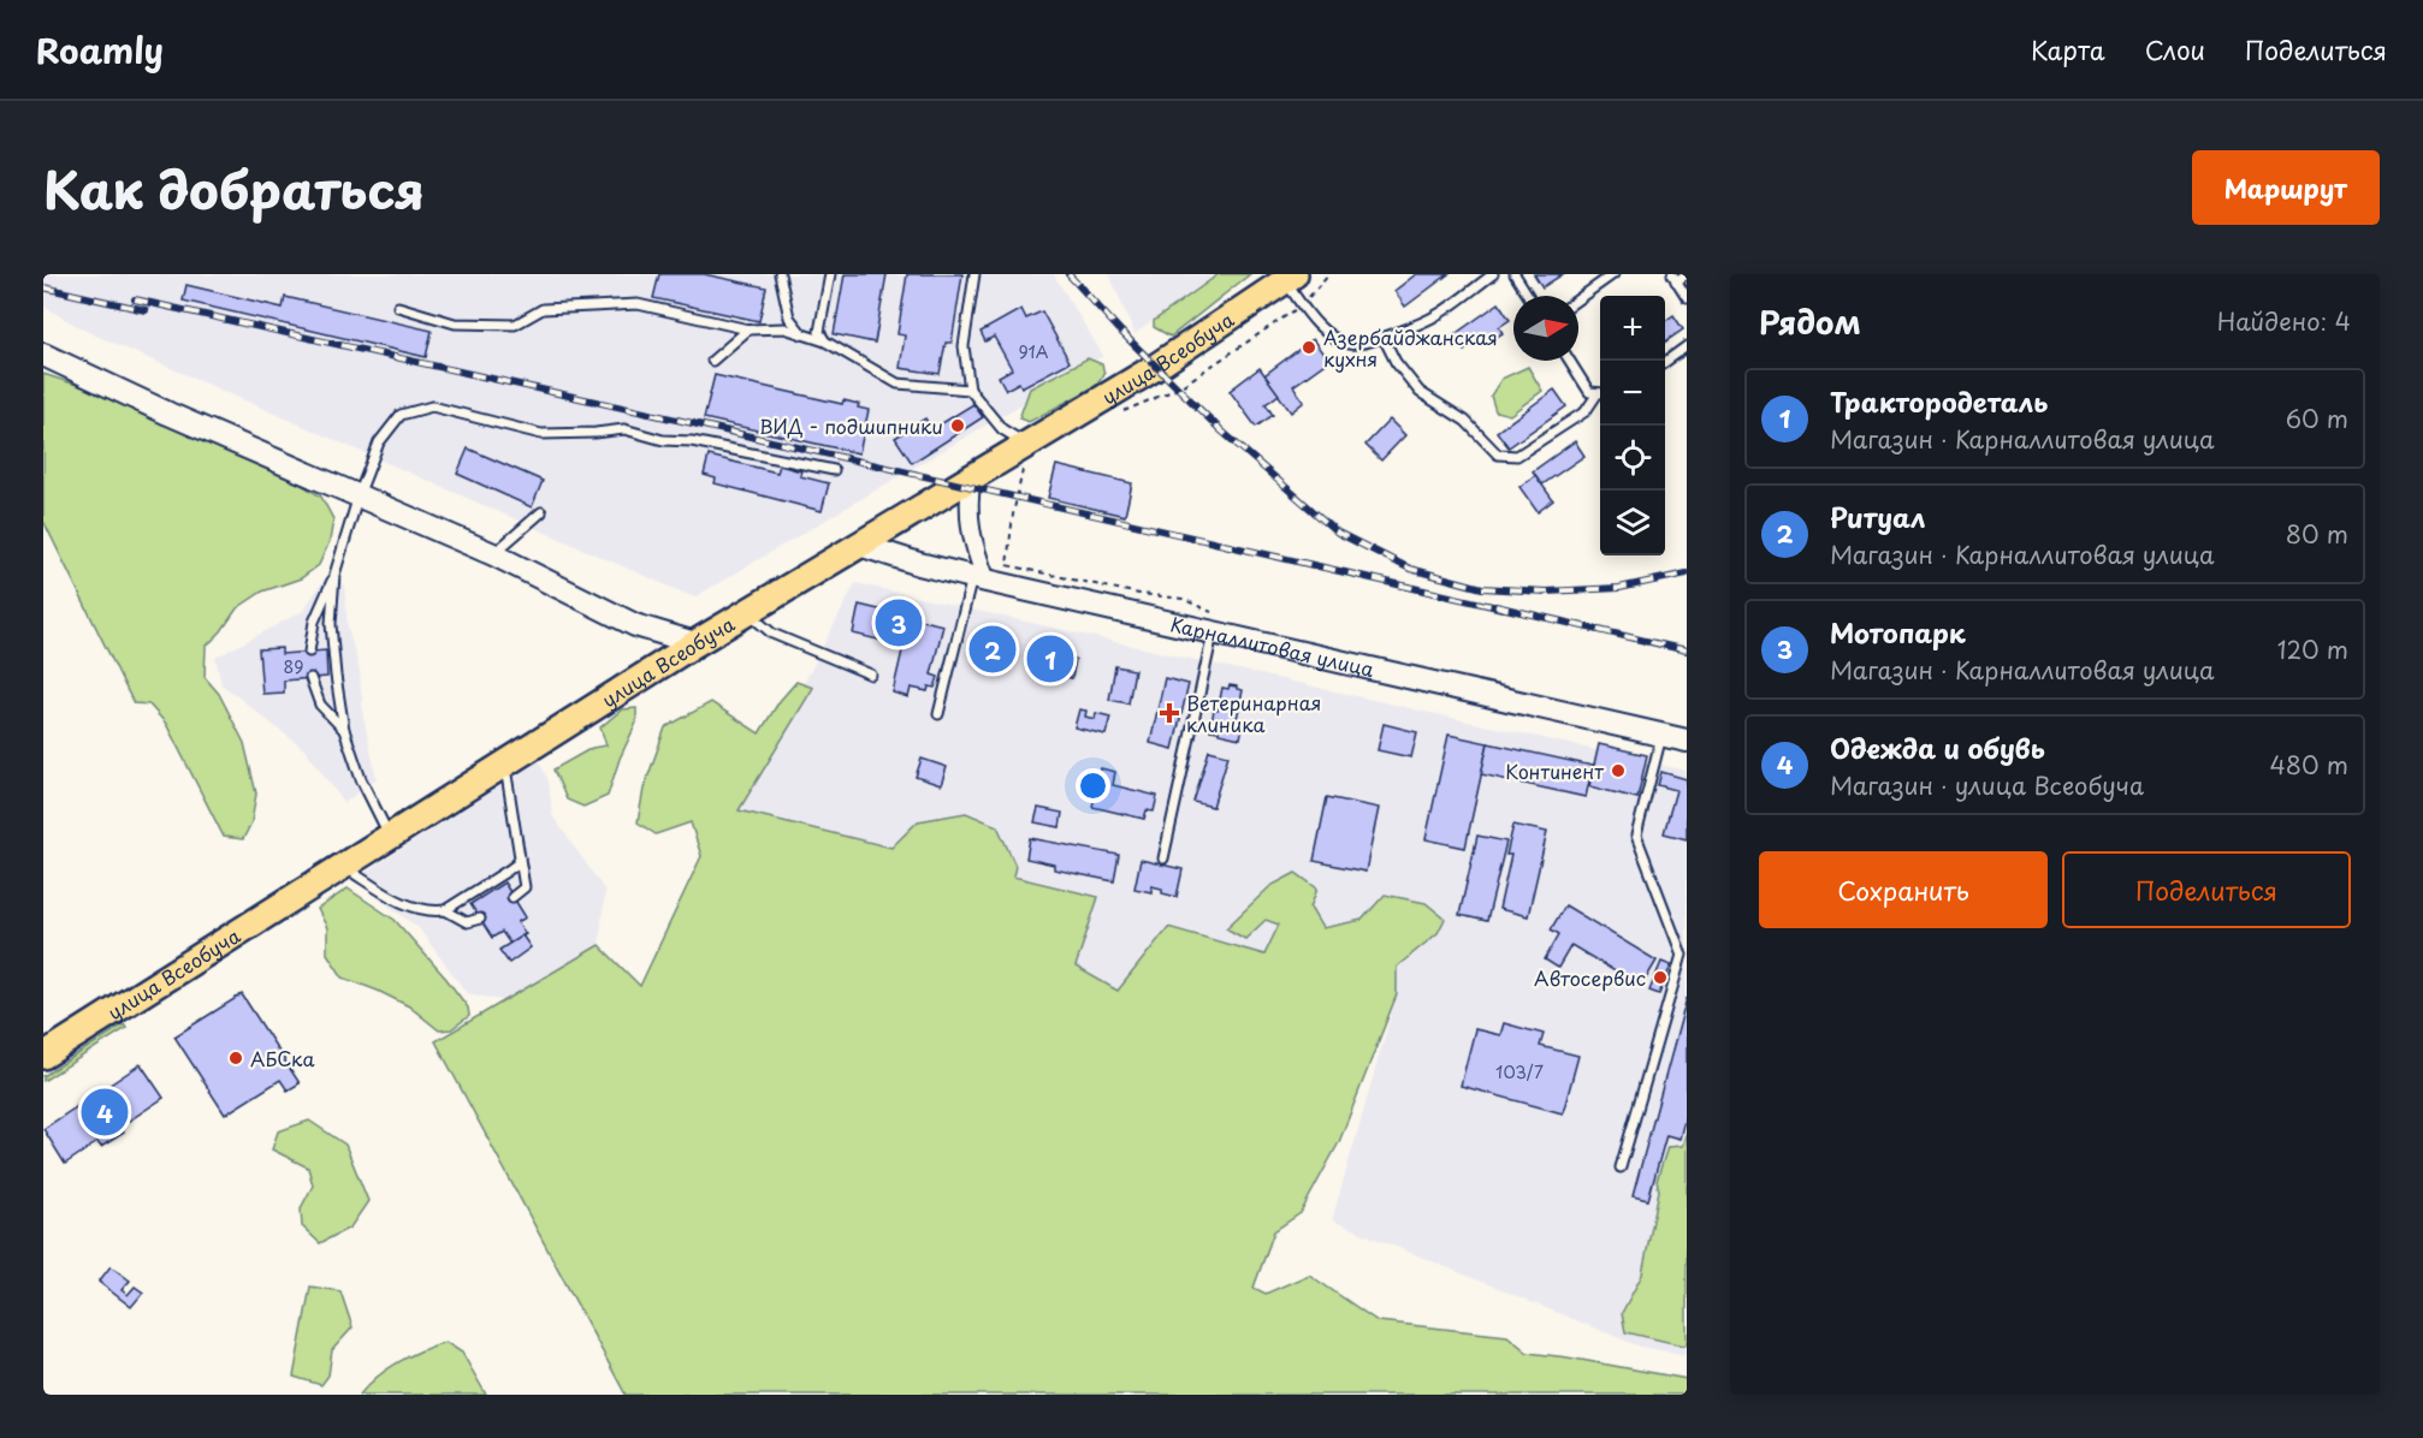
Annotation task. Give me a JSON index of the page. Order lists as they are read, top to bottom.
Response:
{
  "streets": {
    "main road": ["улица Всеобуча"],
    "street": ["Карналлитовая улица"]
  },
  "crossings": [
    ["улица Всеобуча", "Карналлитовая улица"]
  ],
  "places": {
    "other": [
      "Азербайджанская кухня",
      "ВИД - подшипники",
      "Континент",
      "Автосервис",
      "АБСка"
    ],
    "health": ["Ветеринарная клиника"]
  },
  "house_numbers": ["91А", "89", "103/7"],
  "north": "right",
  "page": {
    "header": "Roamly",
    "nav": ["Карта", "Слои", "Поделиться"],
    "title": "Как добраться",
    "buttons": [
      "Маршрут",
      ["Сохранить", "Поделиться"]
    ],
    "heading": ["Рядом", "Найдено: 4"],
    "map_buttons": ["+", "−"],
    "list": [
      {
        "mark": "1",
        "name": "Трактородеталь",
        "note": "Магазин · Карналлитовая улица",
        "value": "60 m"
      },
      {
        "mark": "2",
        "name": "Ритуал",
        "note": "Магазин · Карналлитовая улица",
        "value": "80 m"
      },
      {
        "mark": "3",
        "name": "Мотопарк",
        "note": "Магазин · Карналлитовая улица",
        "value": "120 m"
      },
      {
        "mark": "4",
        "name": "Одежда и обувь",
        "note": "Магазин · улица Всеобуча",
        "value": "480 m"
      }
    ],
    "pins": [
      "3",
      "2",
      "1",
      "4"
    ]
  }
}
